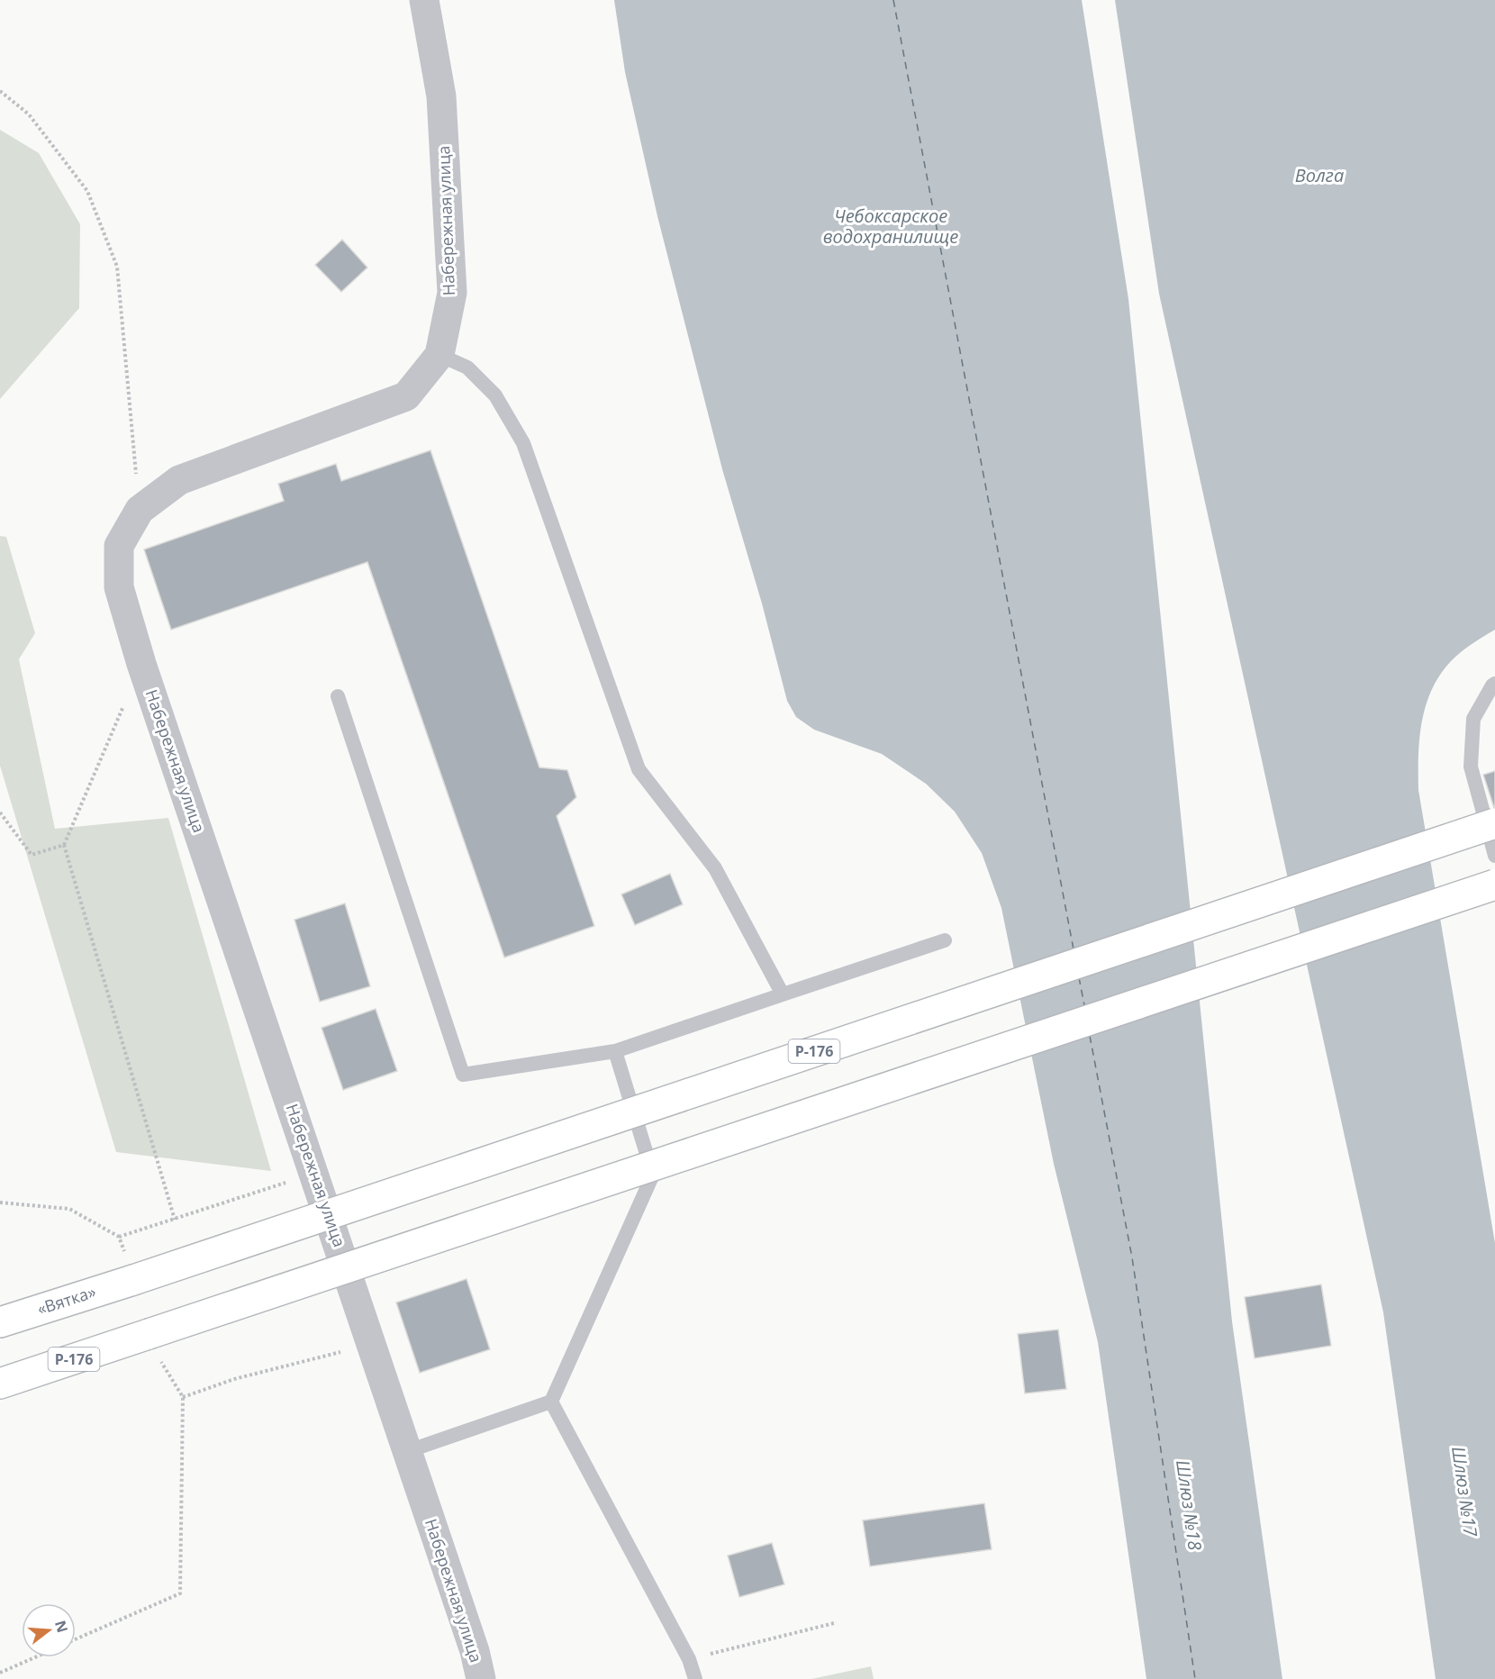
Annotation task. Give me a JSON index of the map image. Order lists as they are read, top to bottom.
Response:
{
  "streets": {
    "highway": ["Р-176", "«Вятка»"],
    "street": ["Набережная улица"]
  },
  "water": [
    "Волга",
    "Чебоксарское водохранилище",
    "Шлюз №17",
    "Шлюз №18"
  ],
  "north": "right"
}
